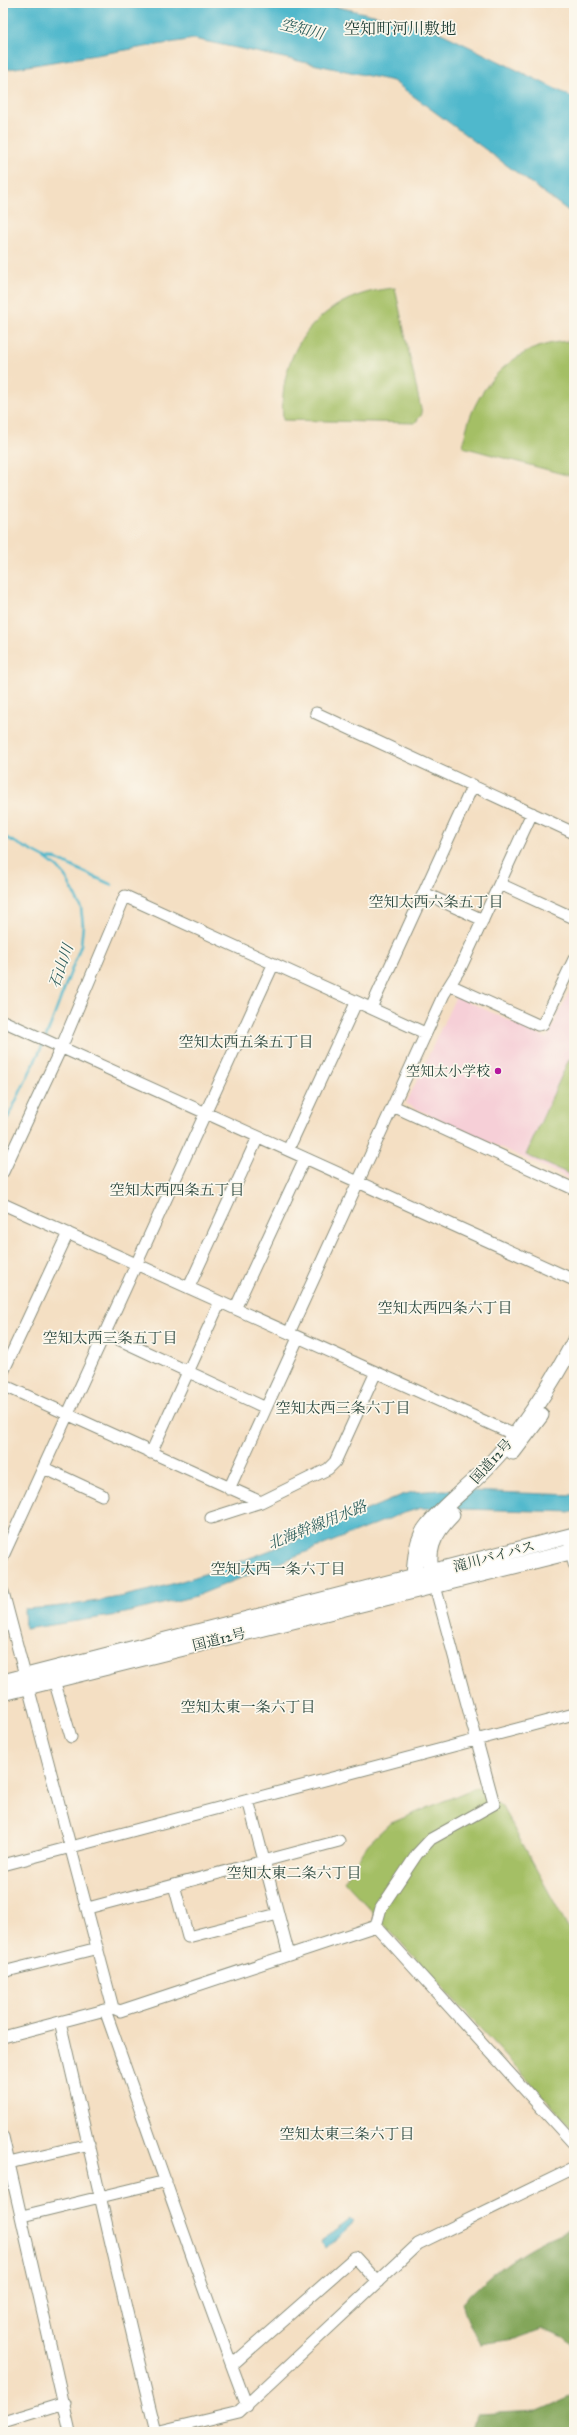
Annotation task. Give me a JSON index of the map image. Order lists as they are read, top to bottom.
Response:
{
  "streets": {
    "highway": ["国道12号", "滝川バイパス"]
  },
  "crossings": [
    ["国道12号", "滝川バイパス"]
  ],
  "districts": [
    "空知町河川敷地",
    "空知太西六条五丁目",
    "空知太西五条五丁目",
    "空知太西四条五丁目",
    "空知太西四条六丁目",
    "空知太西三条五丁目",
    "空知太西三条六丁目",
    "空知太西一条六丁目",
    "空知太東一条六丁目",
    "空知太東二条六丁目",
    "空知太東三条六丁目"
  ],
  "water": ["空知川", "石山川", "北海幹線用水路"],
  "places": ["空知太小学校"]
}
